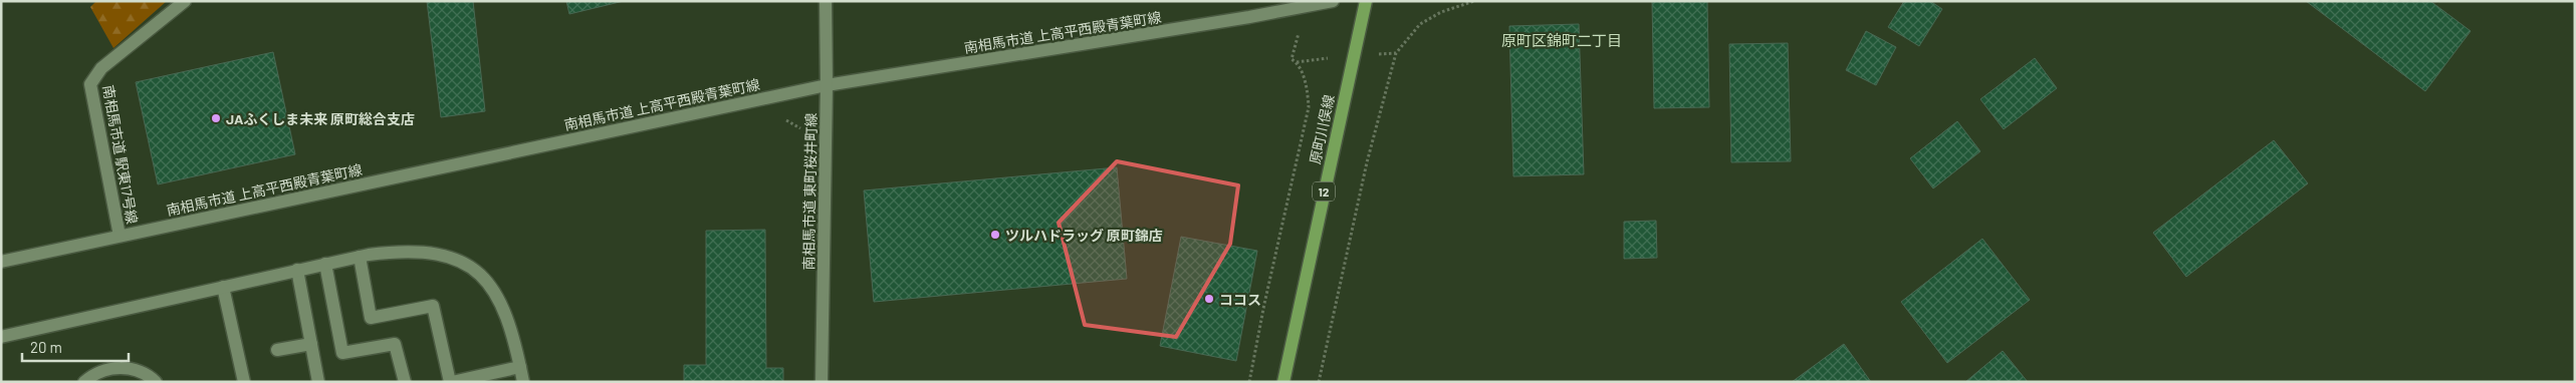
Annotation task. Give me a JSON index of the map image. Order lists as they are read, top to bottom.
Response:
{
  "streets": {
    "main road": ["原町川俣線", "12"],
    "street": ["南相馬市道 上高平西殿青葉町線", "南相馬市道 駅東17号線", "南相馬市道 東町桜井町線"]
  },
  "crossings": [
    ["南相馬市道 上高平西殿青葉町線", "南相馬市道 駅東17号線"],
    ["南相馬市道 上高平西殿青葉町線", "南相馬市道 東町桜井町線"]
  ],
  "districts": ["原町区錦町二丁目"],
  "places": ["JAふくしま未来 原町総合支店", "ツルハドラッグ 原町錦店", "ココス"],
  "scale_bar": "20 m"
}
